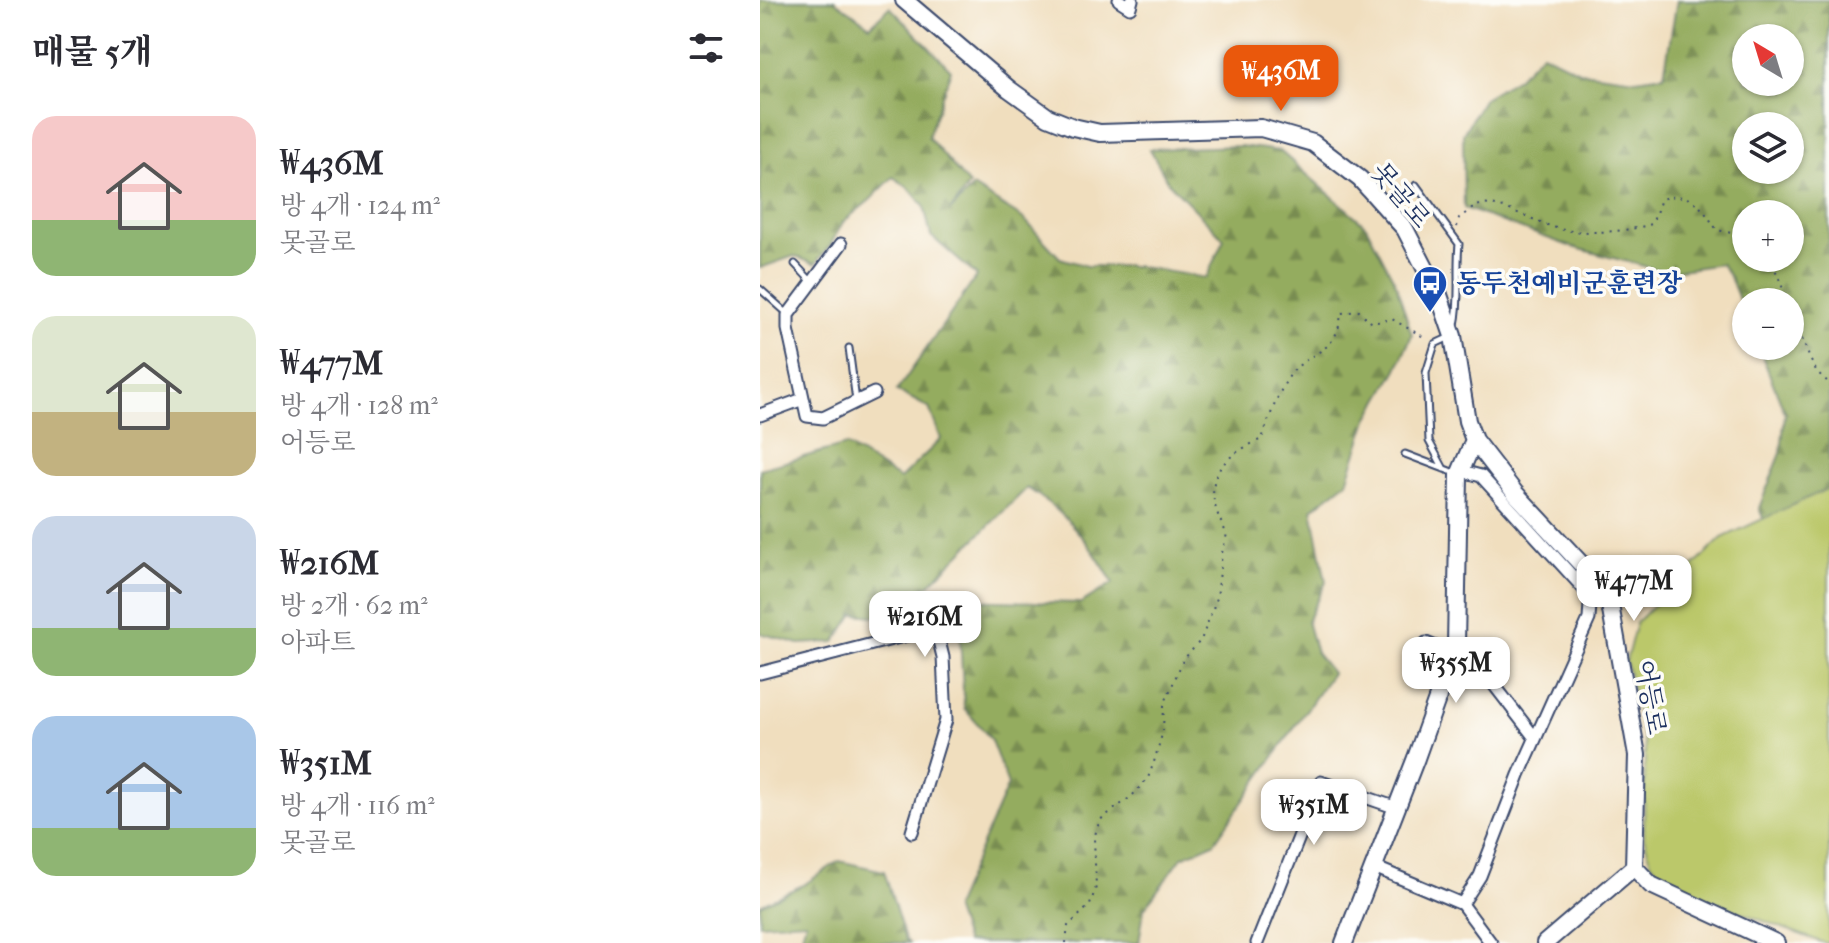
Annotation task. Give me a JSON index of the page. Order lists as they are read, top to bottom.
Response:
{
  "streets": {
    "street": ["못골로", "어등로"]
  },
  "crossings": [
    ["못골로", "어등로"]
  ],
  "places": {
    "bus stop": ["동두천예비군훈련장"]
  },
  "north": "top left",
  "page": {
    "heading": "매물 5개",
    "map_buttons": ["+", "−"],
    "price": [
      "₩436M",
      "₩477M",
      "₩216M",
      "₩355M",
      "₩351M"
    ],
    "list": [
      {
        "name": "₩436M",
        "note": "방 4개 · 124 m² · 못골로"
      },
      {
        "name": "₩477M",
        "note": "방 4개 · 128 m² · 어등로"
      },
      {
        "name": "₩216M",
        "note": "방 2개 · 62 m² · 아파트"
      },
      {
        "name": "₩351M",
        "note": "방 4개 · 116 m² · 못골로"
      }
    ]
  }
}
